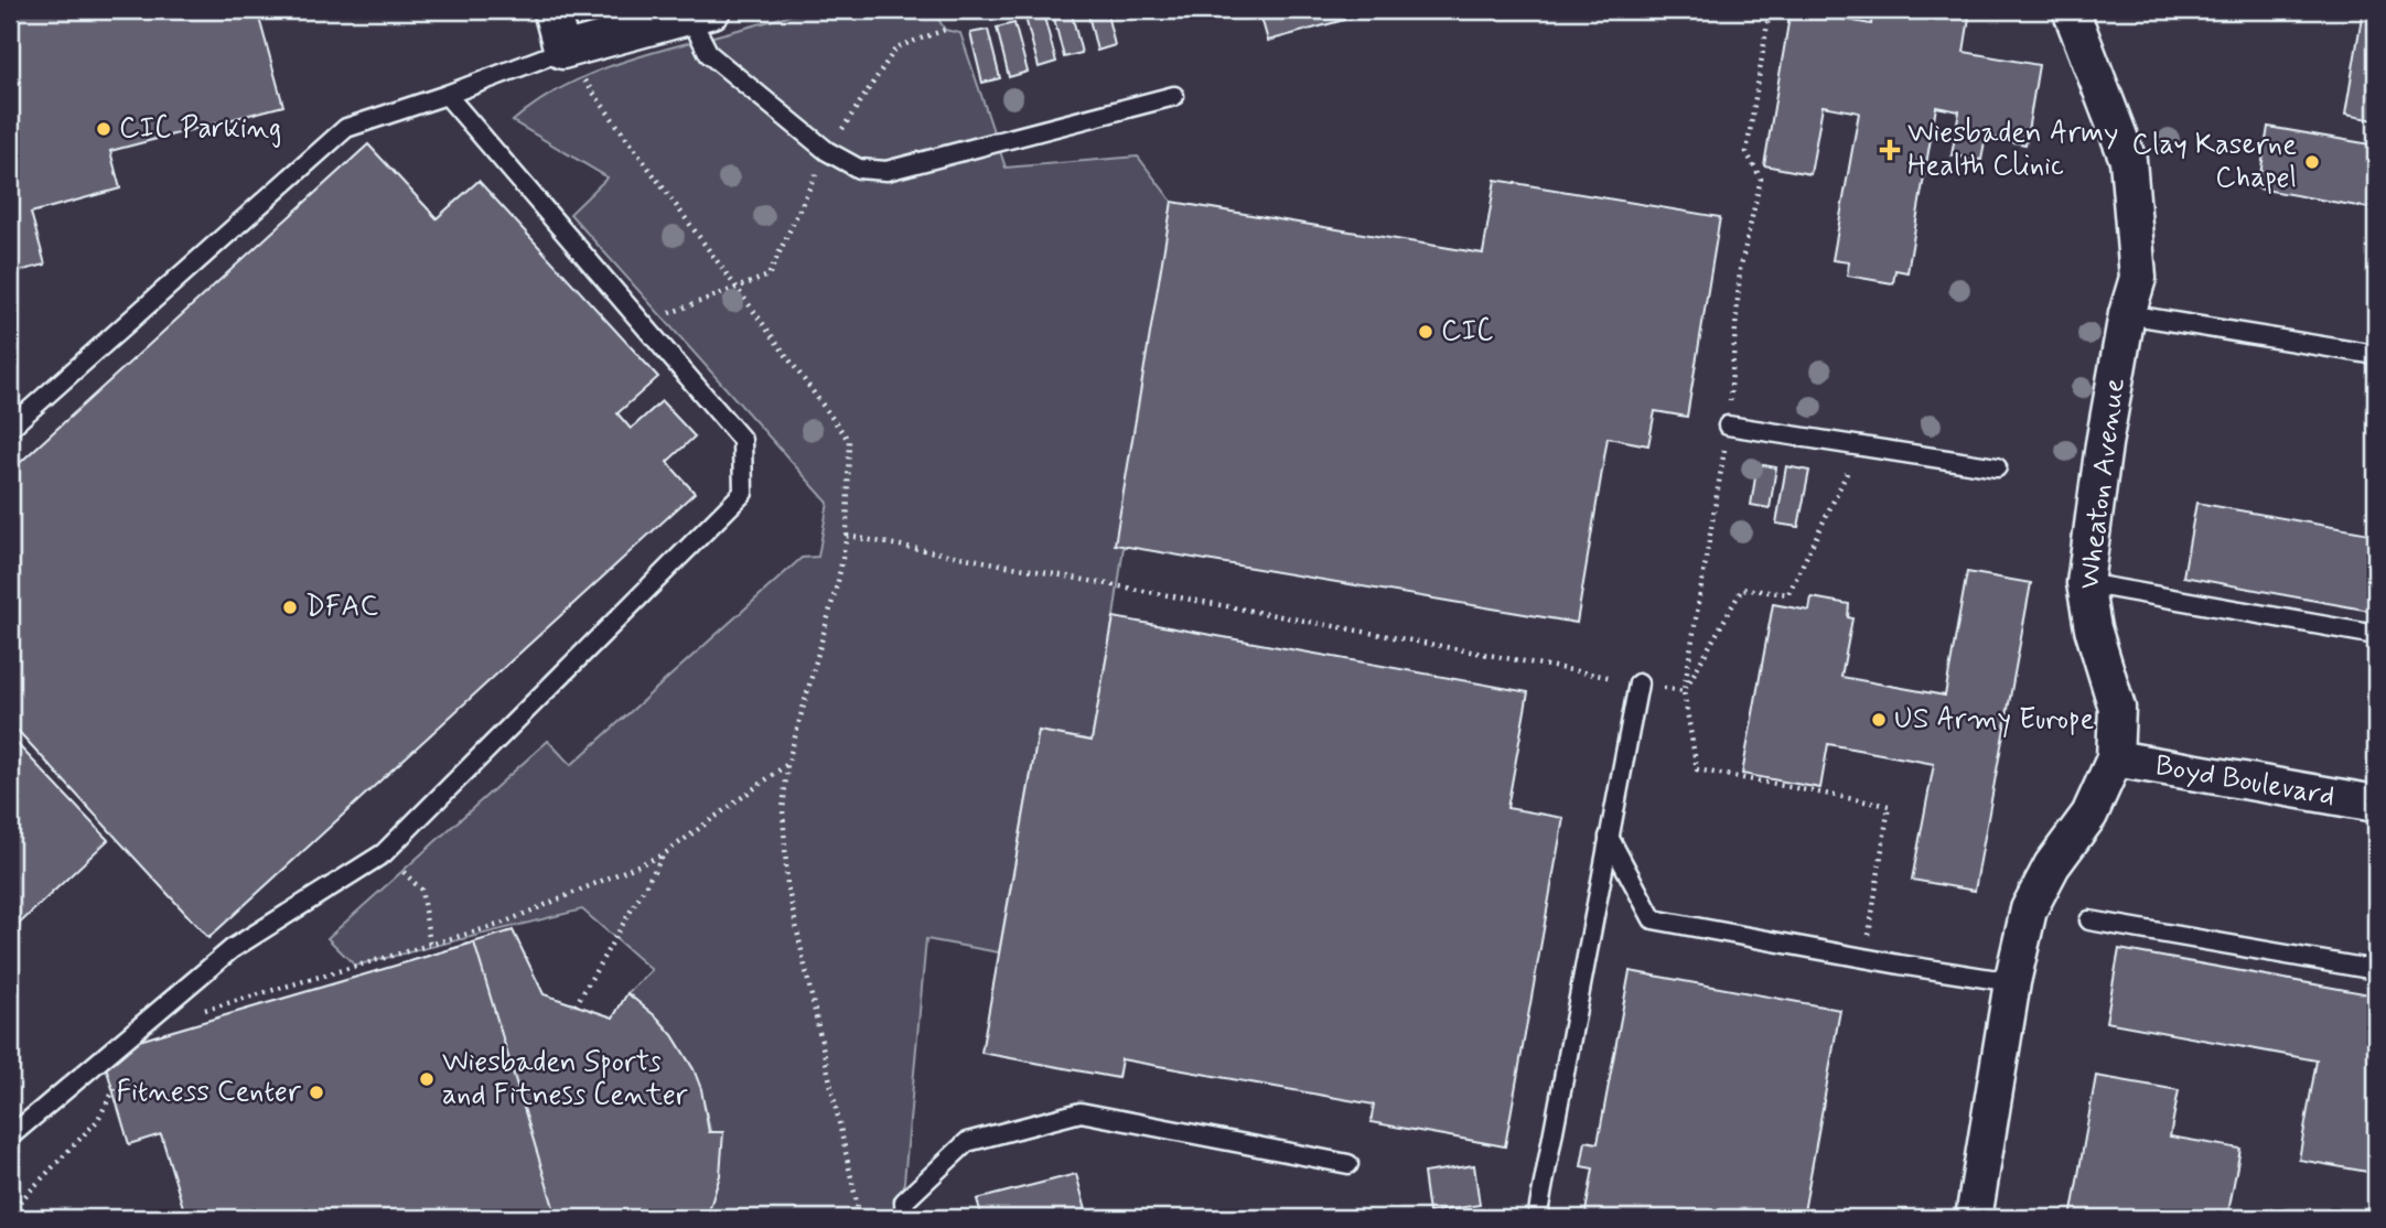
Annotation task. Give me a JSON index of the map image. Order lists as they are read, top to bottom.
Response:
{
  "streets": {
    "street": ["Wheaton Avenue", "Boyd Boulevard"]
  },
  "crossings": [
    ["Wheaton Avenue", "Boyd Boulevard"]
  ],
  "places": {
    "other": [
      "CIC Parking",
      "Clay Kaserne Chapel",
      "CIC",
      "DFAC",
      "US Army Europe",
      "Wiesbaden Sports and Fitness Center",
      "Fitness Center"
    ],
    "health": ["Wiesbaden Army Health Clinic"]
  }
}
